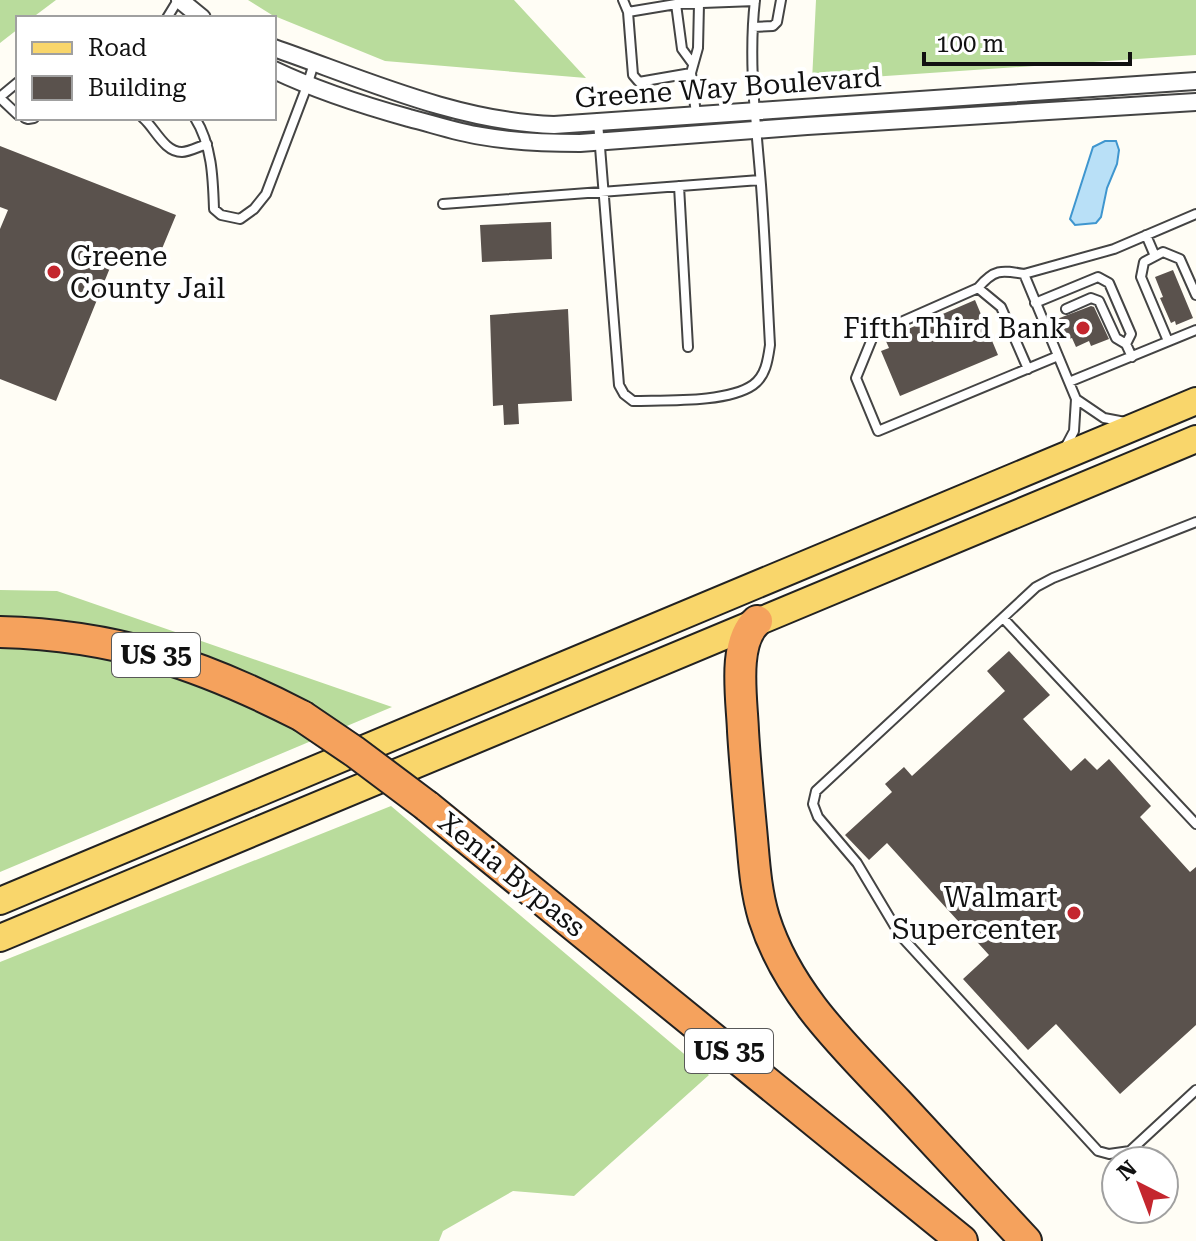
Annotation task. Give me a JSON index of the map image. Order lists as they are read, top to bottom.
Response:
{
  "streets": {
    "highway": ["US 35", "Xenia Bypass"],
    "street": ["Greene Way Boulevard"]
  },
  "places": ["Greene County Jail", "Fifth Third Bank", "Walmart Supercenter"],
  "legend": ["Road", "Building"],
  "scale_bar": "100 m",
  "north": "top left"
}
